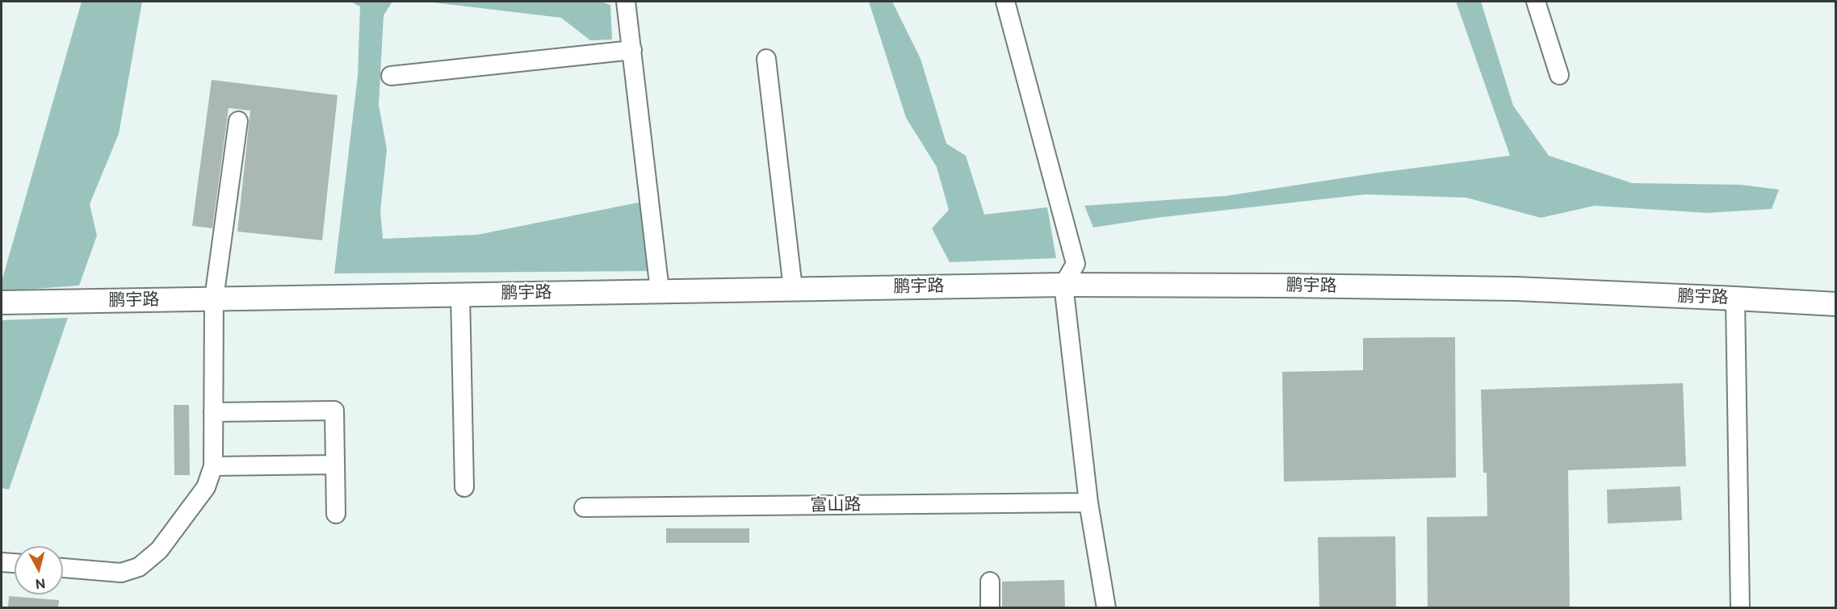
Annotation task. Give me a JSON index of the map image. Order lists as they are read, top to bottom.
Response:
{
  "streets": {
    "main road": ["鹏宇路"],
    "street": ["富山路"]
  },
  "north": "bottom"
}
